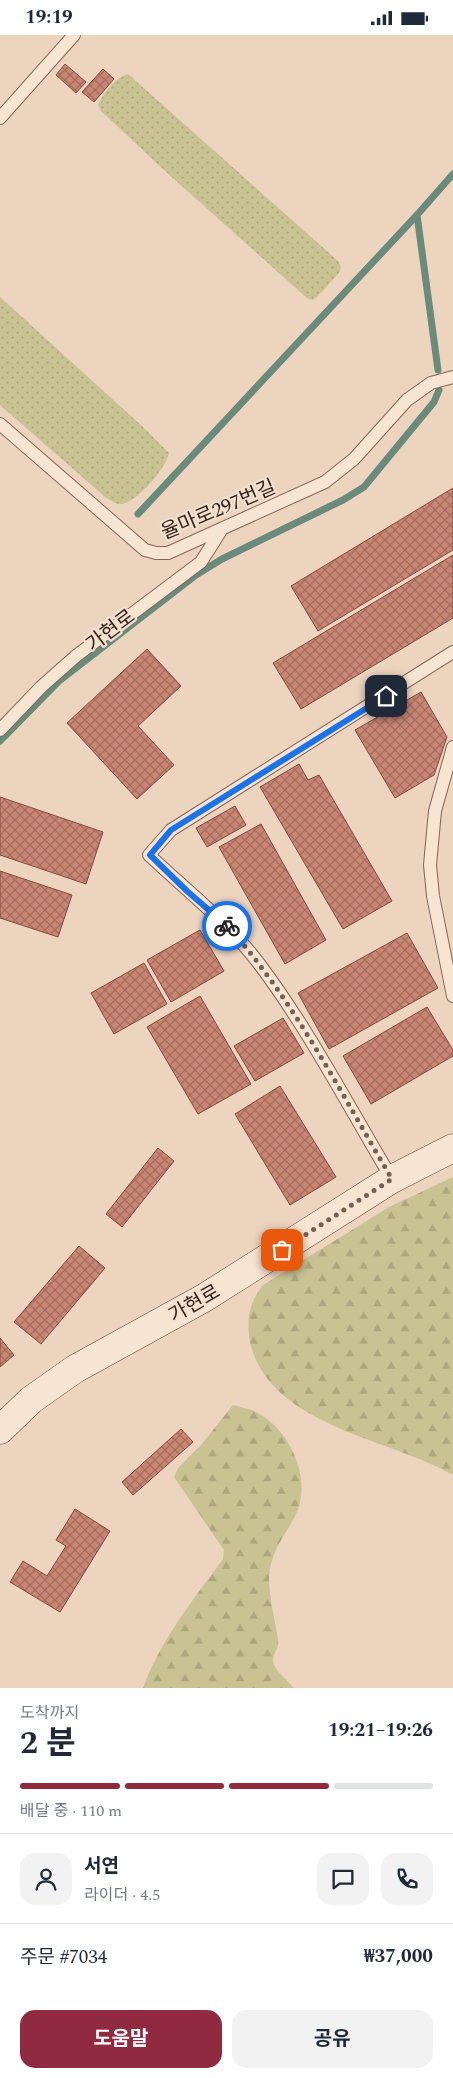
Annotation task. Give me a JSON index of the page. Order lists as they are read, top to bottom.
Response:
{
  "streets": {
    "street": ["가현로"],
    "lane": ["율마로297번길"]
  },
  "crossings": [
    ["율마로297번길", "가현로"]
  ],
  "page": {
    "status": "19:19",
    "heading": ["2 분", "도착까지", "19:21–19:26"],
    "panel": [
      "서연",
      "라이더 · 4.5",
      "주문 #7034",
      "₩37,000"
    ],
    "bar": "배달 중 · 110 m",
    "buttons": ["도움말", "공유"]
  }
}
